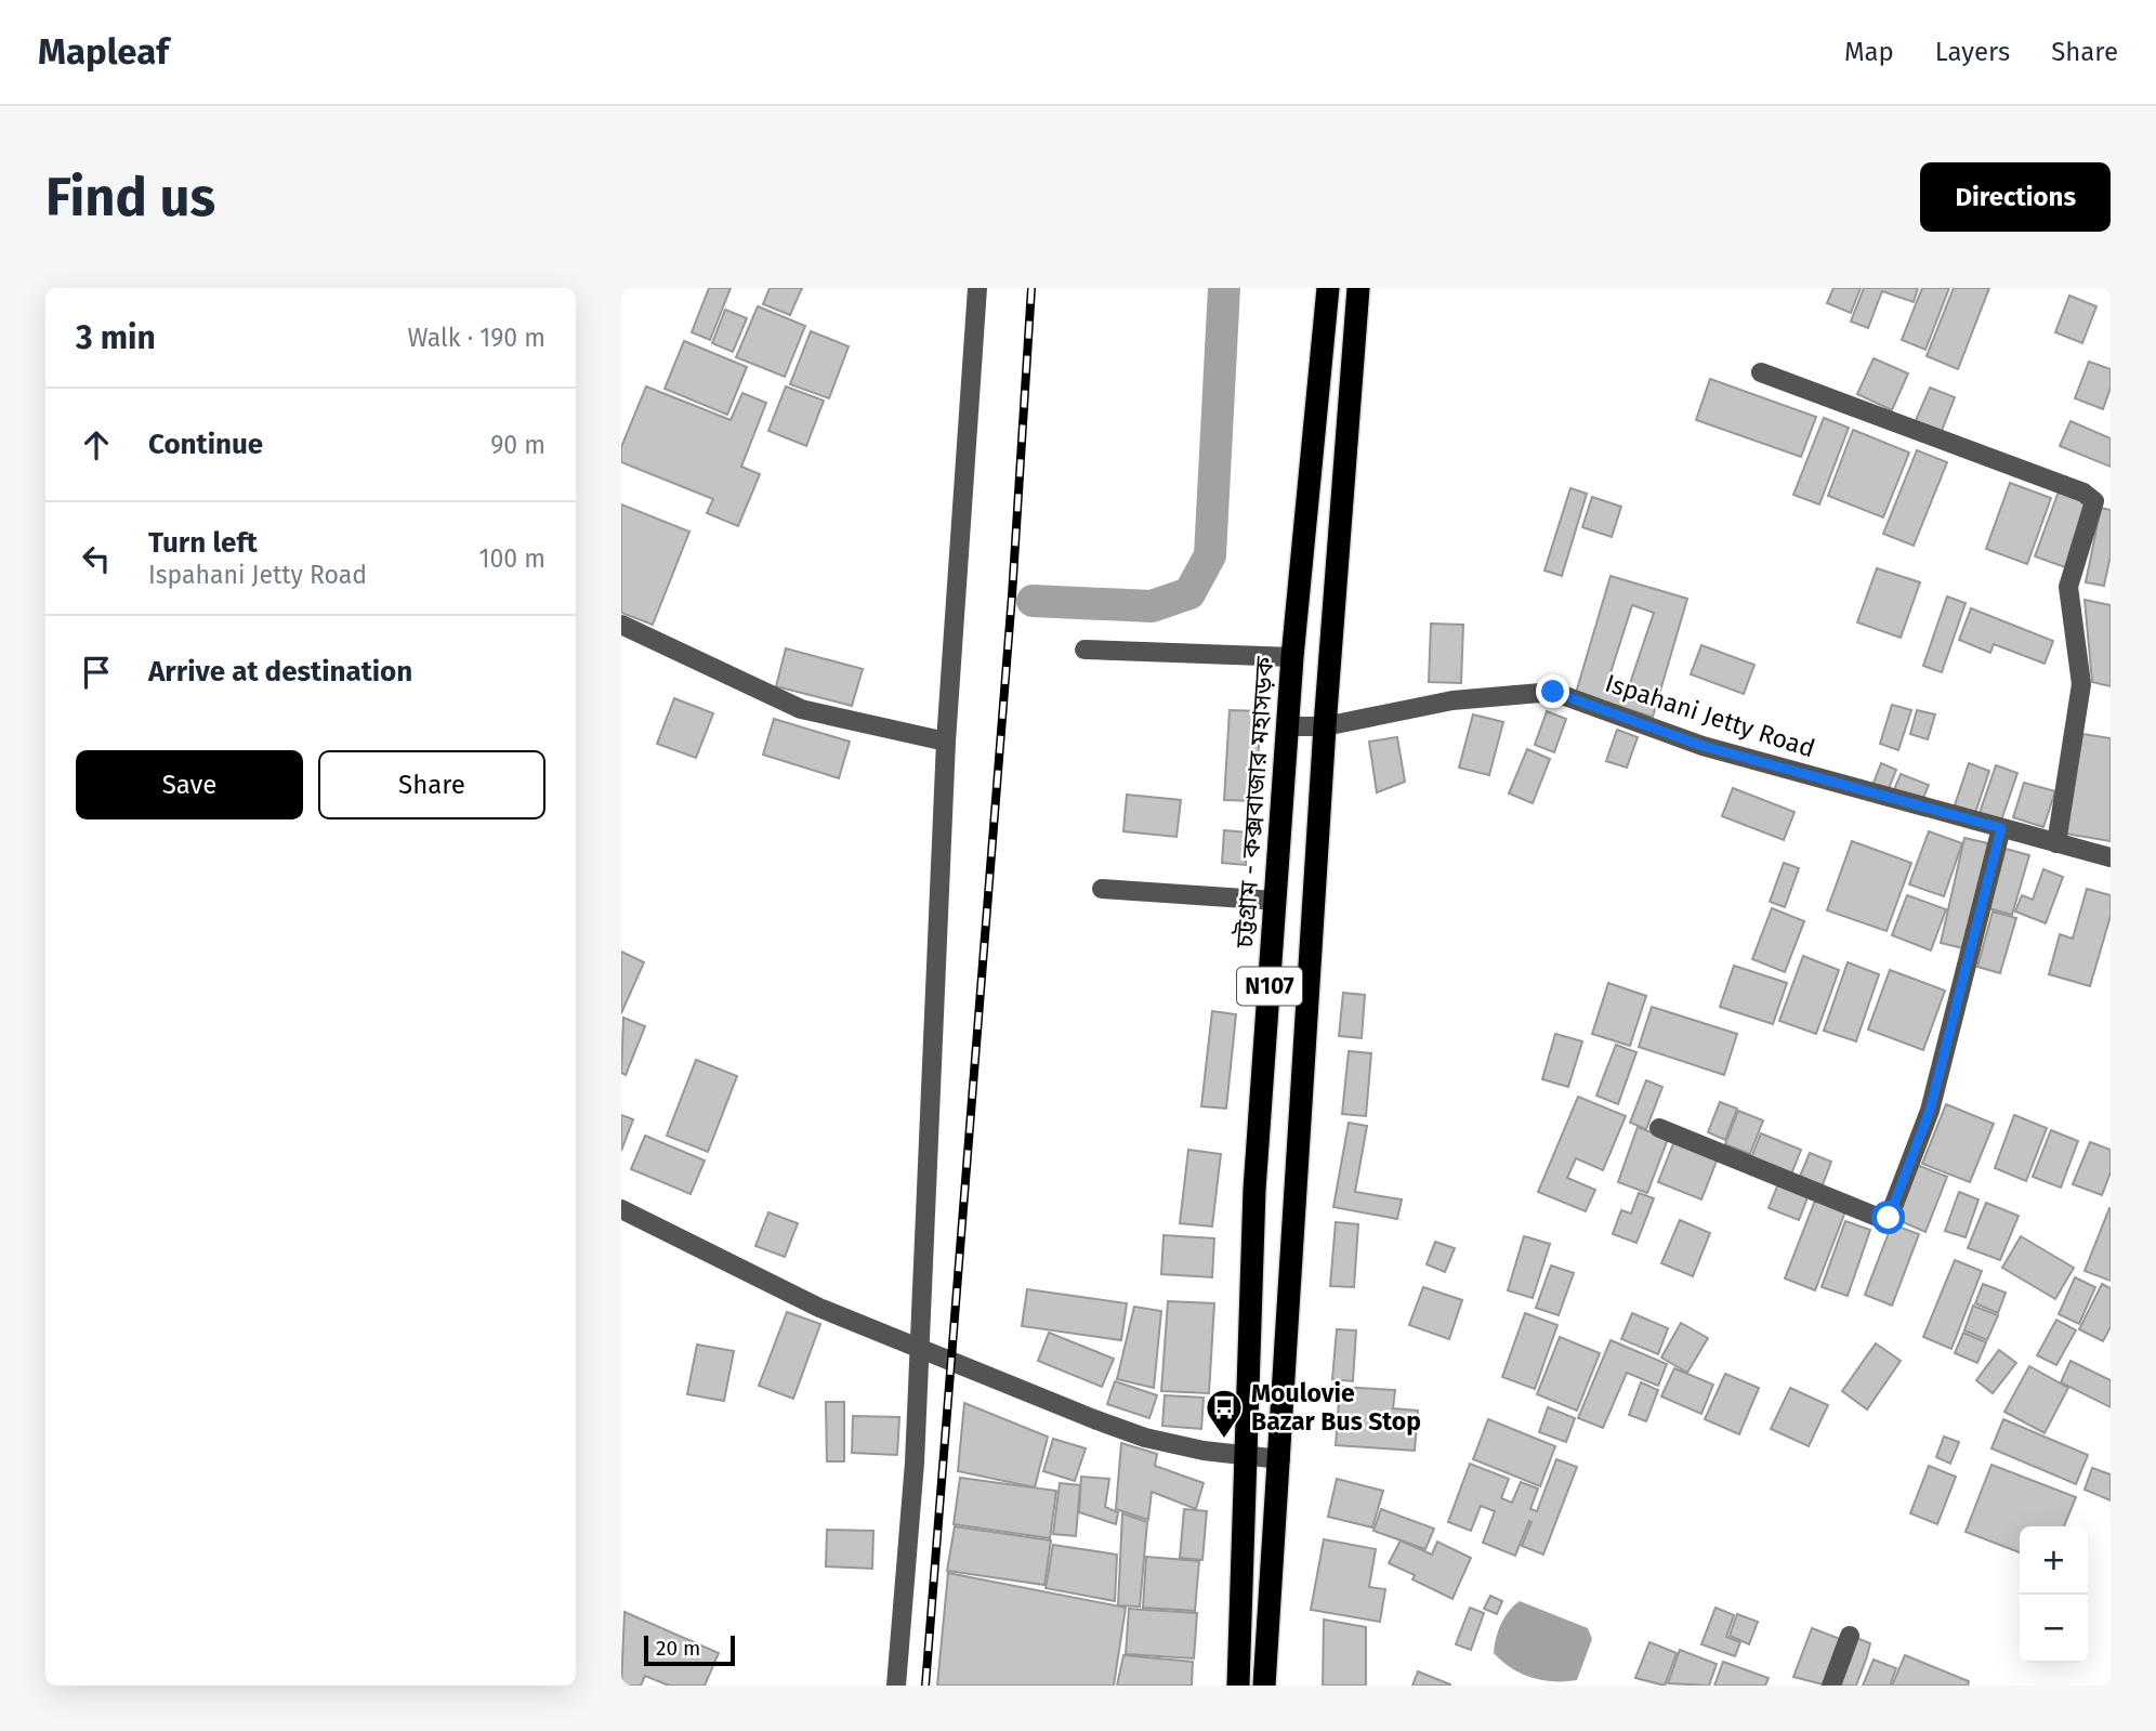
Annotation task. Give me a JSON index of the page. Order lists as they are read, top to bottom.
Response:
{
  "streets": {
    "highway": ["চট্টগ্রাম - কক্সবাজার মহাসড়ক", "N107"],
    "street": ["Ispahani Jetty Road"]
  },
  "crossings": [
    ["Ispahani Jetty Road", "চট্টগ্রাম - কক্সবাজার মহাসড়ক"],
    ["Ispahani Jetty Road", "N107"]
  ],
  "places": {
    "bus stop": ["Moulovie Bazar Bus Stop"]
  },
  "scale_bar": "20 m",
  "page": {
    "header": "Mapleaf",
    "nav": ["Map", "Layers", "Share"],
    "buttons": [
      "Directions",
      ["Save", "Share"]
    ],
    "title": "Find us",
    "heading": ["3 min", "Walk · 190 m"],
    "list": [
      ["Continue", "90 m"],
      ["Turn left", "Ispahani Jetty Road", "100 m"],
      "Arrive at destination"
    ],
    "map_buttons": ["+", "−"],
    "scale": "20 m"
  }
}
